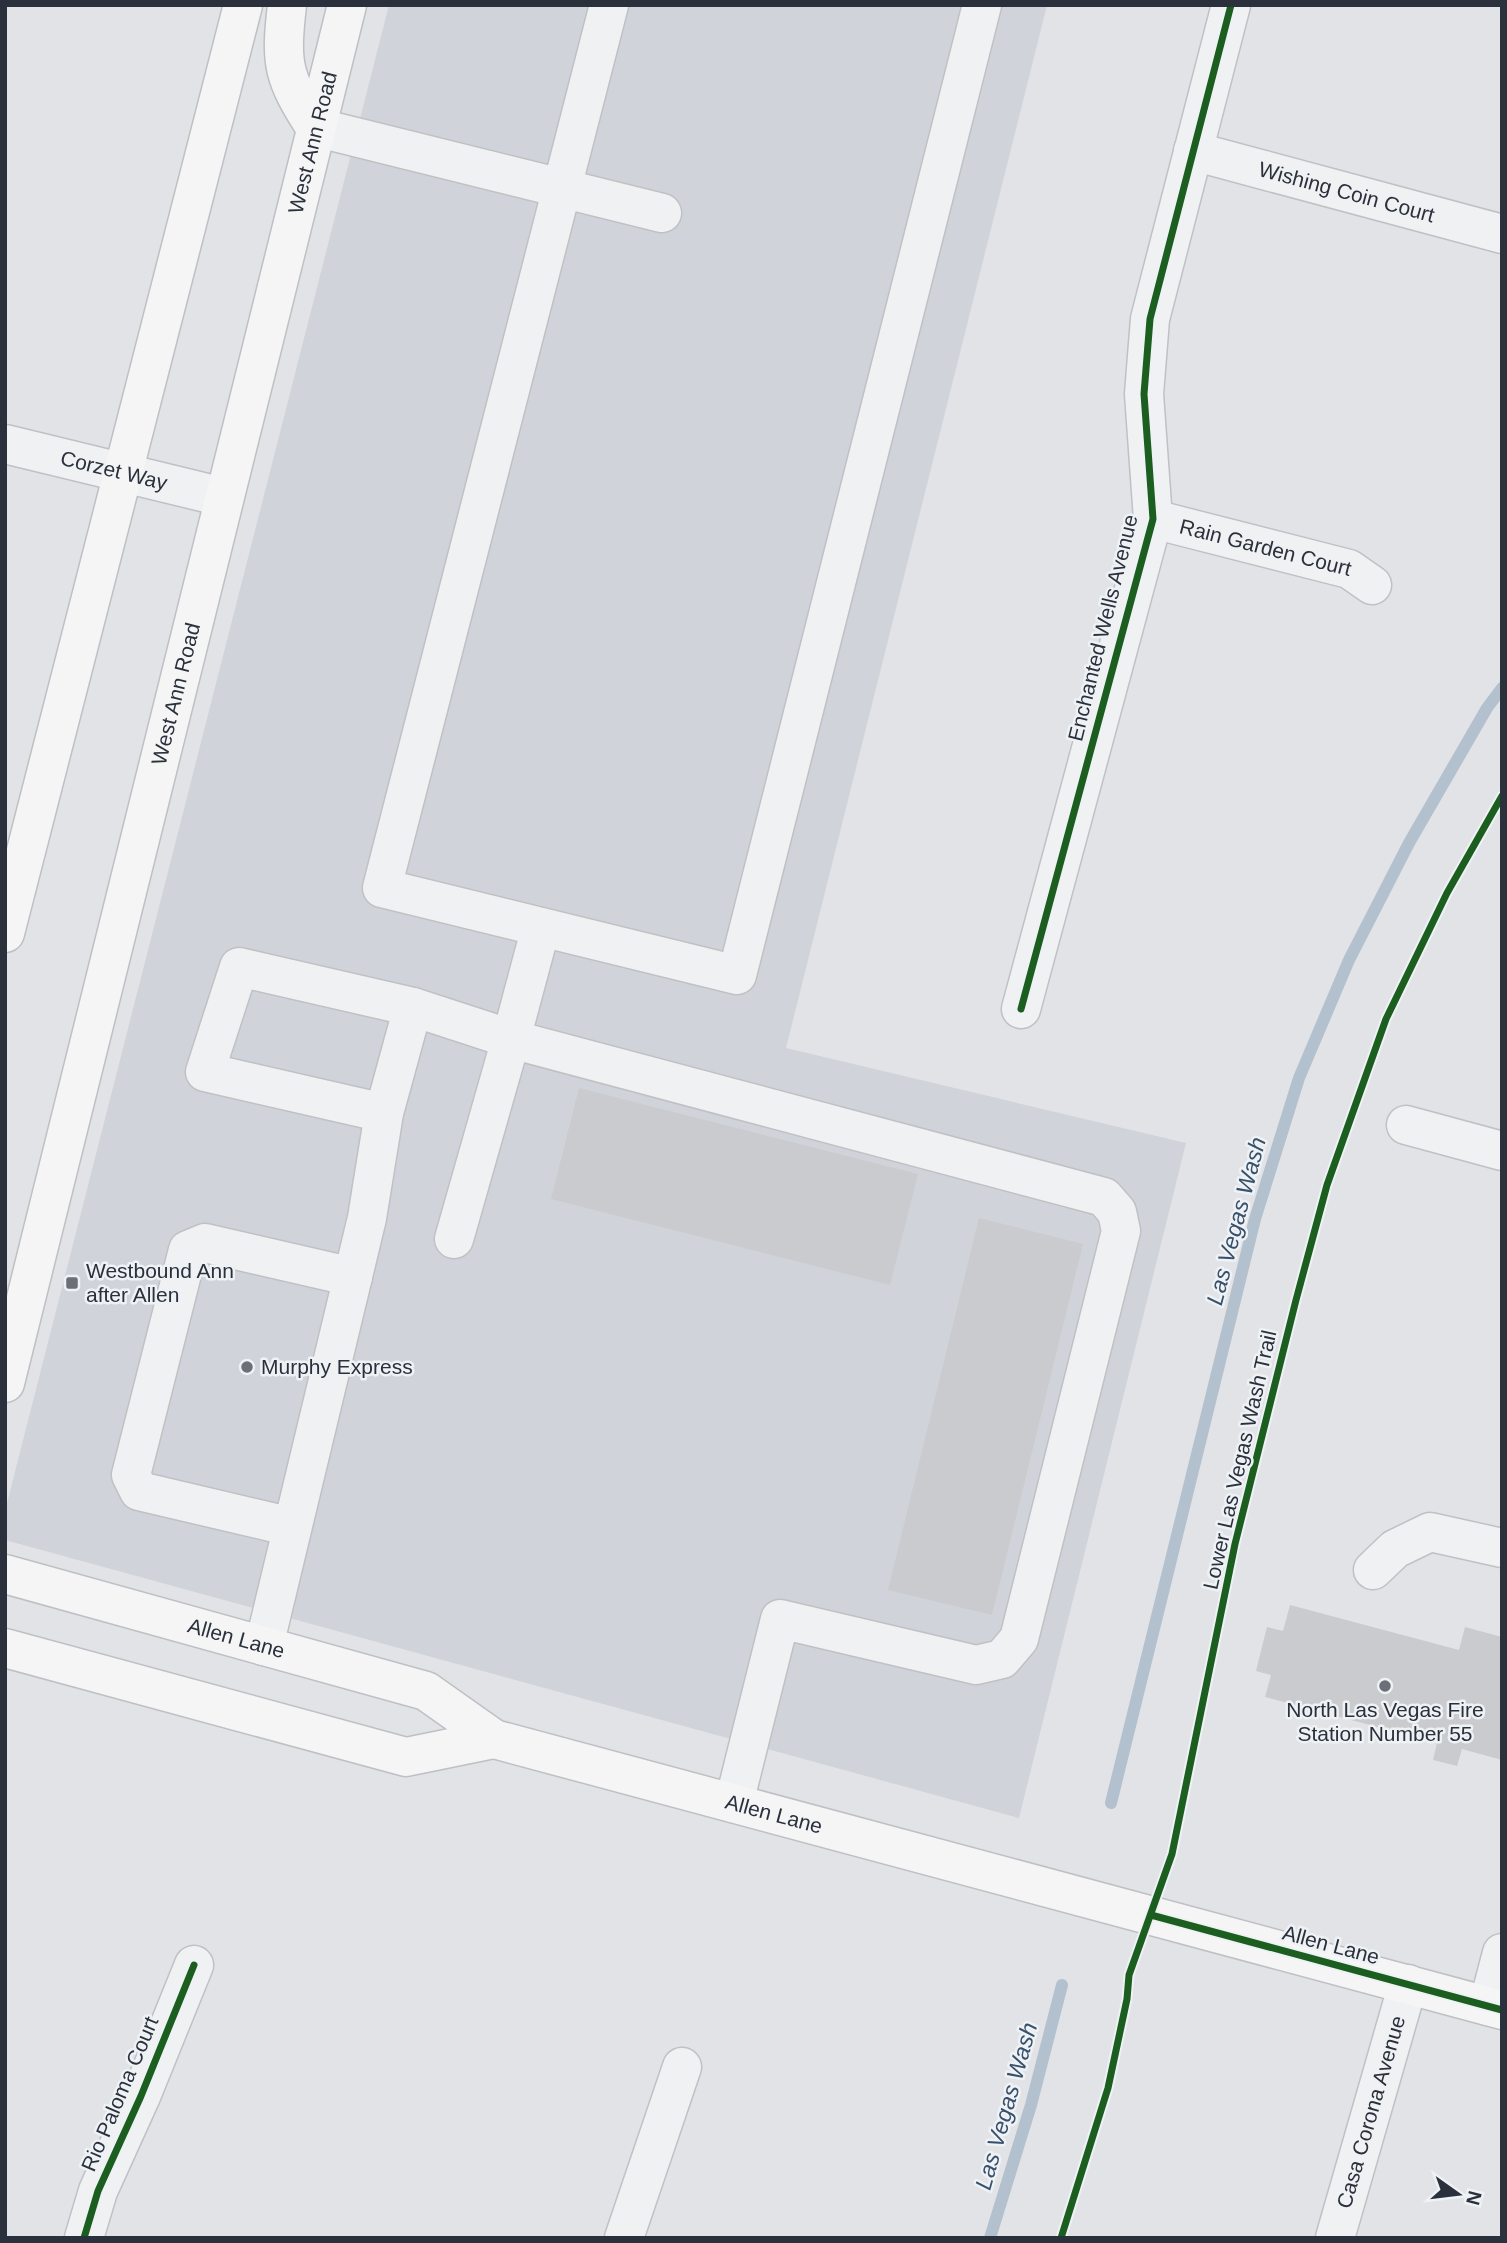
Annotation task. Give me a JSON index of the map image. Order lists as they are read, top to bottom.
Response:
{
  "streets": {
    "main road": ["West Ann Road", "Allen Lane"],
    "street": [
      "Wishing Coin Court",
      "Corzet Way",
      "Rain Garden Court",
      "Enchanted Wells Avenue",
      "Rio Paloma Court",
      "Casa Corona Avenue"
    ],
    "cycle path": ["Lower Las Vegas Wash Trail"]
  },
  "crossings": [
    ["West Ann Road", "Corzet Way"],
    ["Wishing Coin Court", "Enchanted Wells Avenue"],
    ["Rain Garden Court", "Enchanted Wells Avenue"],
    ["Allen Lane", "Casa Corona Avenue"]
  ],
  "water": ["Las Vegas Wash"],
  "places": {
    "transit": ["Westbound Ann after Allen"],
    "other": ["Murphy Express", "North Las Vegas Fire Station Number 55"]
  },
  "north": "right"
}
